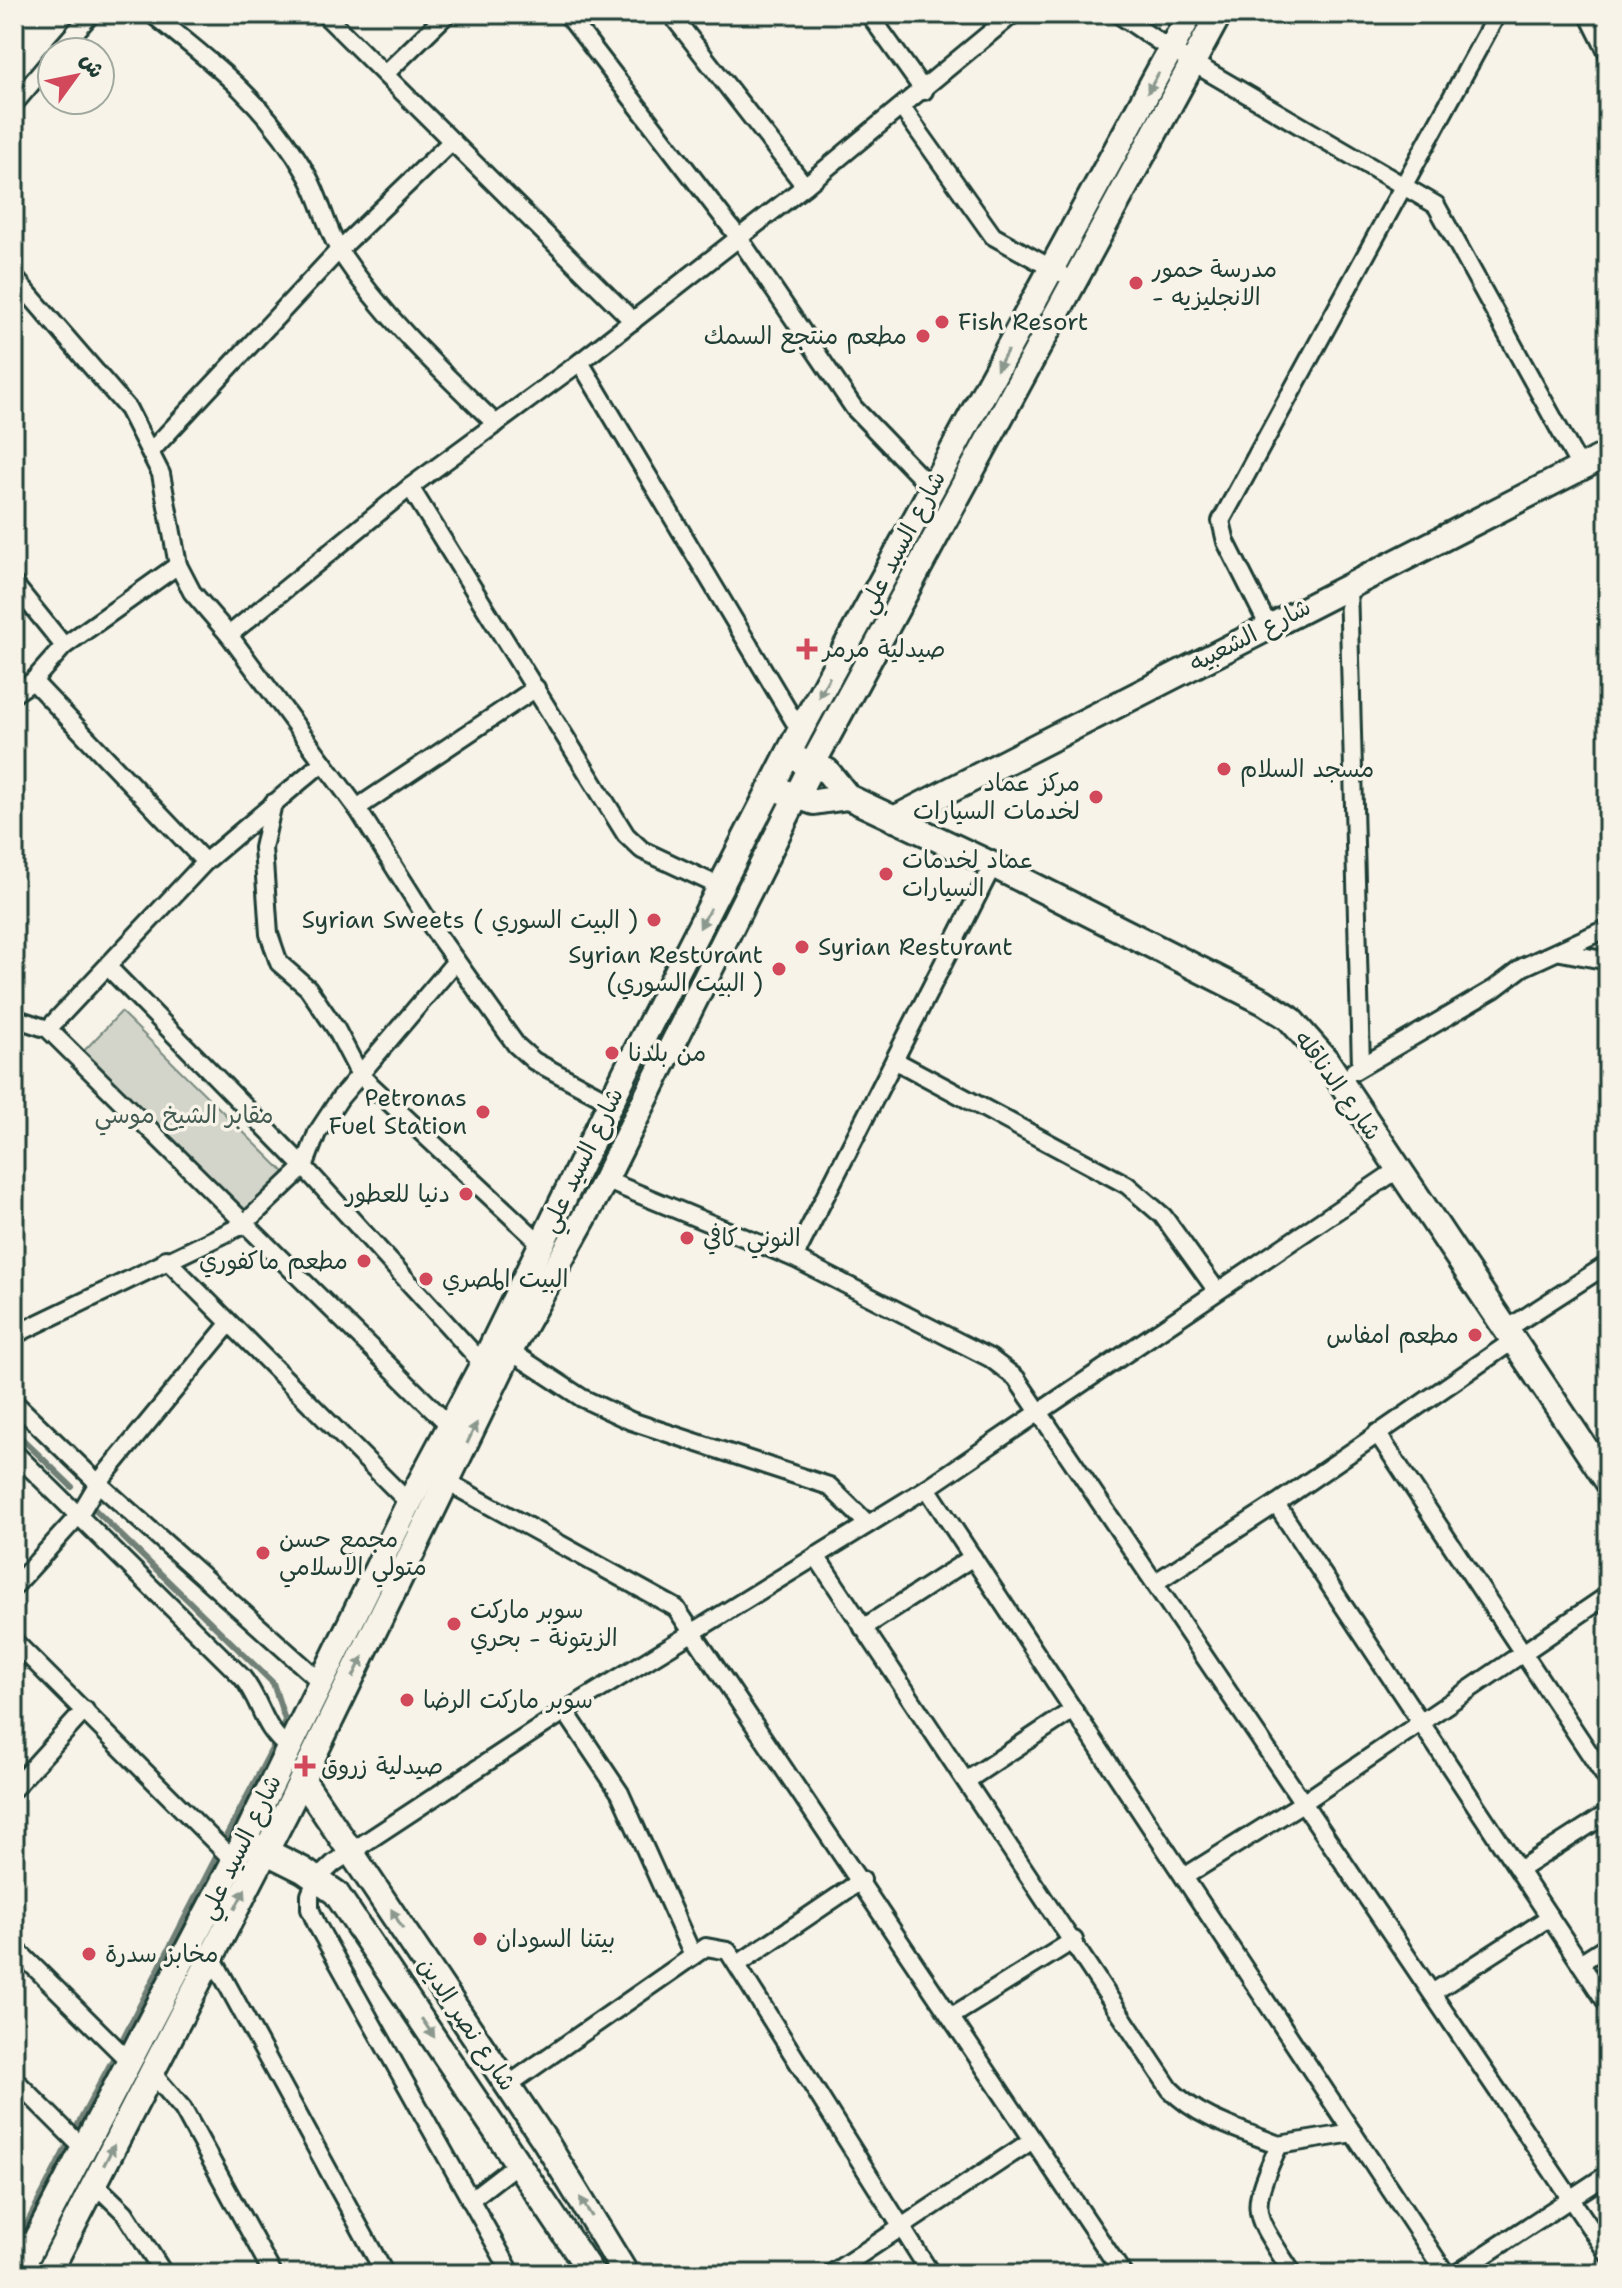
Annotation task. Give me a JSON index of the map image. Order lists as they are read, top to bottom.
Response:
{
  "streets": {
    "main road": [
      "شارع السيد علي",
      "شارع الشعبيه",
      "شارع الدناقله",
      "شارع نصر الدين"
    ]
  },
  "crossings": [
    ["شارع السيد علي", "شارع الدناقله"],
    ["شارع السيد علي", "شارع نصر الدين"],
    ["شارع الشعبيه", "شارع الدناقله"]
  ],
  "parks": ["مقابر الشيخ موسي"],
  "places": {
    "other": [
      "مدرسة حمور - الانجليزيه",
      "Fish Resort",
      "مطعم منتجع السمك",
      "مسجد السلام",
      "مركز عماد لخدمات السيارات",
      "عماد لخدمات السيارات",
      "Syrian Sweets ( البيت السوري )",
      "Syrian Resturant",
      "Syrian Resturant (البيت السوري )",
      "من بلدنا",
      "Petronas Fuel Station",
      "دنيا للعطور",
      "النوني كافي",
      "مطعم ماكفوري",
      "البيت المصري",
      "مطعم امفاس",
      "مجمع حسن متولي الاسلامي",
      "سوبر ماركت الزيتونة - بحري",
      "سوبر ماركت الرضا",
      "بيتنا السودان",
      "مخابز سدرة"
    ],
    "health": ["صيدلية مرمر", "صيدلية زروق"]
  },
  "north": "top right"
}
